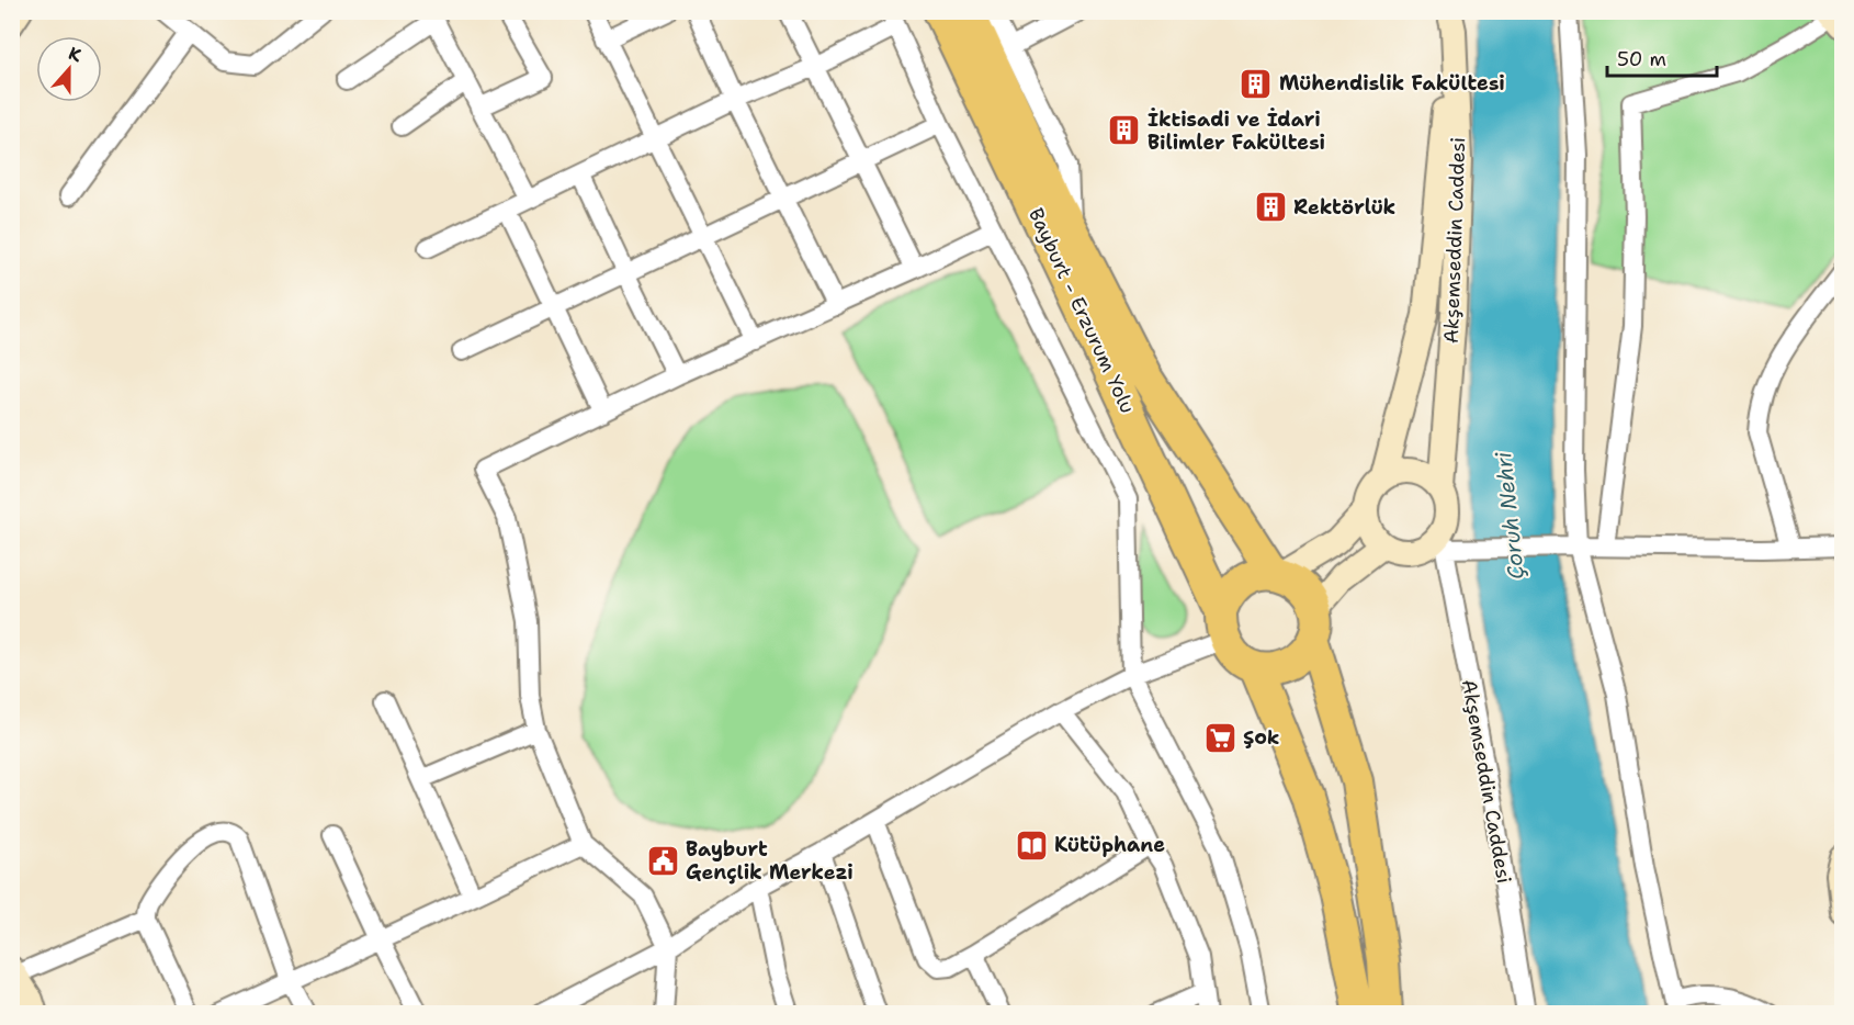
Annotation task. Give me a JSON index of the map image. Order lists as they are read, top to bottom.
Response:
{
  "streets": {
    "highway": ["Bayburt - Erzurum Yolu"],
    "street": ["Akşemseddin Caddesi"]
  },
  "crossings": [
    ["Akşemseddin Caddesi", "Bayburt - Erzurum Yolu"]
  ],
  "water": ["Çoruh Nehri"],
  "places": {
    "building": ["Mühendislik Fakültesi", "İktisadi ve İdari Bilimler Fakültesi", "Rektörlük"],
    "supermarket": ["Şok"],
    "library": ["Kütüphane"],
    "public building": ["Bayburt Gençlik Merkezi"]
  },
  "scale_bar": "50 m",
  "north": "top"
}
